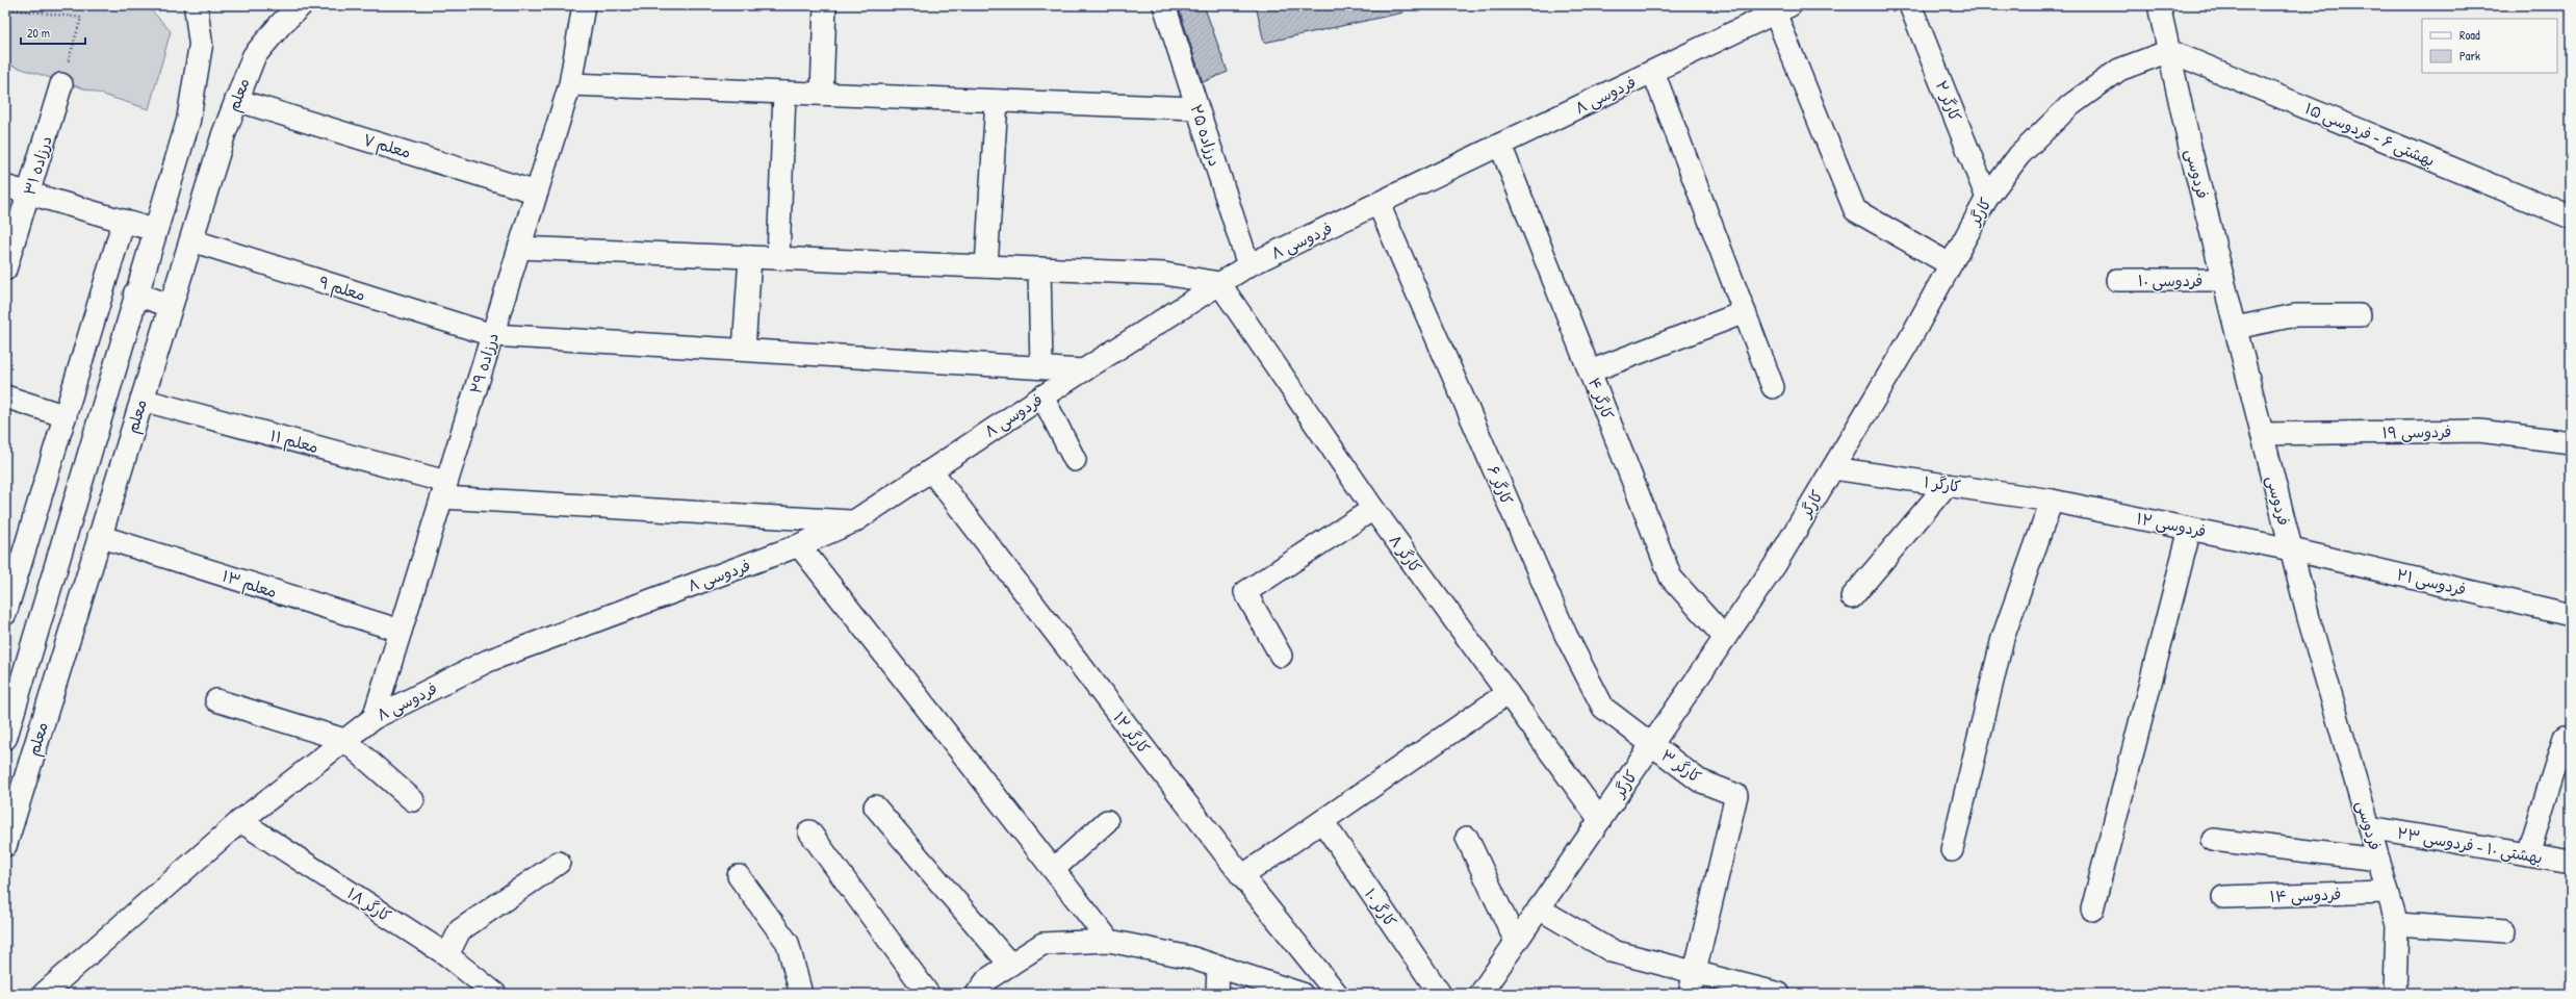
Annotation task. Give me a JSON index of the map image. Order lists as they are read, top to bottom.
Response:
{
  "streets": {
    "main road": ["معلم"],
    "street": [
      "فردوسی ۸",
      "کارگر ۲",
      "بهشتی ۶ - فردوسی ۱۵",
      "درزاده ۲۵",
      "معلم ۷",
      "درزاده ۳۱",
      "فردوسی",
      "کارگر",
      "فردوسی ۱۰",
      "معلم ۹",
      "درزاده ۲۹",
      "کارگر ۴",
      "فردوسی ۱۹",
      "معلم ۱۱",
      "کارگر ۱",
      "کارگر ۶",
      "فردوسی ۱۲",
      "کارگر ۸",
      "فردوسی ۲۱",
      "معلم ۱۳",
      "کارگر ۱۲",
      "کارگر ۳",
      "بهشتی ۱۰ - فردوسی ۲۳",
      "فردوسی ۱۴",
      "کارگر ۱۸",
      "کارگر ۱۰"
    ]
  },
  "crossings": [
    ["معلم", "معلم ۷"],
    ["معلم", "معلم ۹"],
    ["معلم", "معلم ۱۱"],
    ["معلم", "معلم ۱۳"],
    ["فردوسی ۸", "درزاده ۲۵"],
    ["فردوسی ۸", "معلم ۹"],
    ["فردوسی ۸", "درزاده ۲۹"],
    ["فردوسی ۸", "کارگر ۴"],
    ["فردوسی ۸", "معلم ۱۱"],
    ["فردوسی ۸", "کارگر ۶"],
    ["فردوسی ۸", "کارگر ۸"],
    ["فردوسی ۸", "کارگر ۱۲"],
    ["فردوسی ۸", "کارگر ۱۸"],
    ["کارگر ۲", "کارگر"],
    ["بهشتی ۶ - فردوسی ۱۵", "فردوسی"],
    ["بهشتی ۶ - فردوسی ۱۵", "کارگر"],
    ["معلم ۷", "درزاده ۲۹"],
    ["فردوسی", "کارگر"],
    ["فردوسی", "فردوسی ۱۰"],
    ["فردوسی", "فردوسی ۱۹"],
    ["فردوسی", "فردوسی ۱۲"],
    ["فردوسی", "فردوسی ۲۱"],
    ["فردوسی", "بهشتی ۱۰ - فردوسی ۲۳"],
    ["فردوسی", "فردوسی ۱۴"],
    ["کارگر", "کارگر ۴"],
    ["کارگر", "کارگر ۱"],
    ["کارگر", "کارگر ۶"],
    ["کارگر", "کارگر ۸"],
    ["کارگر", "کارگر ۳"],
    ["معلم ۹", "درزاده ۲۹"],
    ["درزاده ۲۹", "معلم ۱۱"],
    ["درزاده ۲۹", "معلم ۱۳"],
    ["کارگر ۱", "فردوسی ۱۲"],
    ["کارگر ۶", "کارگر ۳"],
    ["فردوسی ۱۲", "فردوسی ۲۱"]
  ],
  "legend": ["Road", "Park"],
  "scale_bar": "20 m"
}
